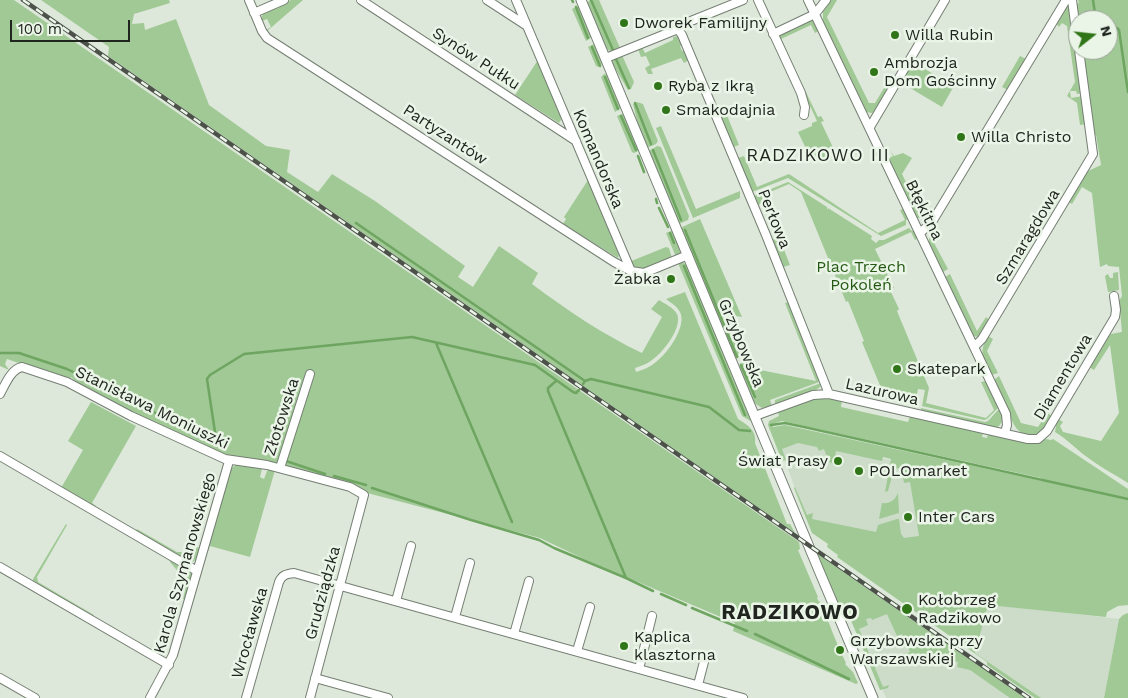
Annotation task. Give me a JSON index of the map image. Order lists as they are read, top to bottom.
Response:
{
  "streets": {
    "street": [
      "Synów Pułku",
      "Partyzantów",
      "Komandorska",
      "Błękitna",
      "Perłowa",
      "Szmaragdowa",
      "Grzybowska",
      "Diamentowa",
      "Lazurowa",
      "Stanisława Moniuszki",
      "Złotowska",
      "Karola Szymanowskiego",
      "Grudziądzka",
      "Wrocławska"
    ]
  },
  "crossings": [
    ["Synów Pułku", "Komandorska"],
    ["Partyzantów", "Komandorska"],
    ["Błękitna", "Szmaragdowa"],
    ["Błękitna", "Diamentowa"],
    ["Błękitna", "Lazurowa"],
    ["Perłowa", "Lazurowa"],
    ["Grzybowska", "Lazurowa"],
    ["Diamentowa", "Lazurowa"],
    ["Stanisława Moniuszki", "Złotowska"],
    ["Stanisława Moniuszki", "Karola Szymanowskiego"],
    ["Stanisława Moniuszki", "Grudziądzka"],
    ["Grudziądzka", "Wrocławska"]
  ],
  "districts": ["RADZIKOWO III", "RADZIKOWO"],
  "parks": ["Plac Trzech Pokoleń"],
  "places": [
    "Dworek Familijny",
    "Willa Rubin",
    "Ambrozja Dom Gościnny",
    "Ryba z Ikrą",
    "Smakodajnia",
    "Willa Christo",
    "Żabka",
    "Skatepark",
    "Świat Prasy",
    "POLOmarket",
    "Inter Cars",
    "Kołobrzeg Radzikowo",
    "Kaplica klasztorna",
    "Grzybowska przy Warszawskiej"
  ],
  "scale_bar": "100 m",
  "north": "right"
}
